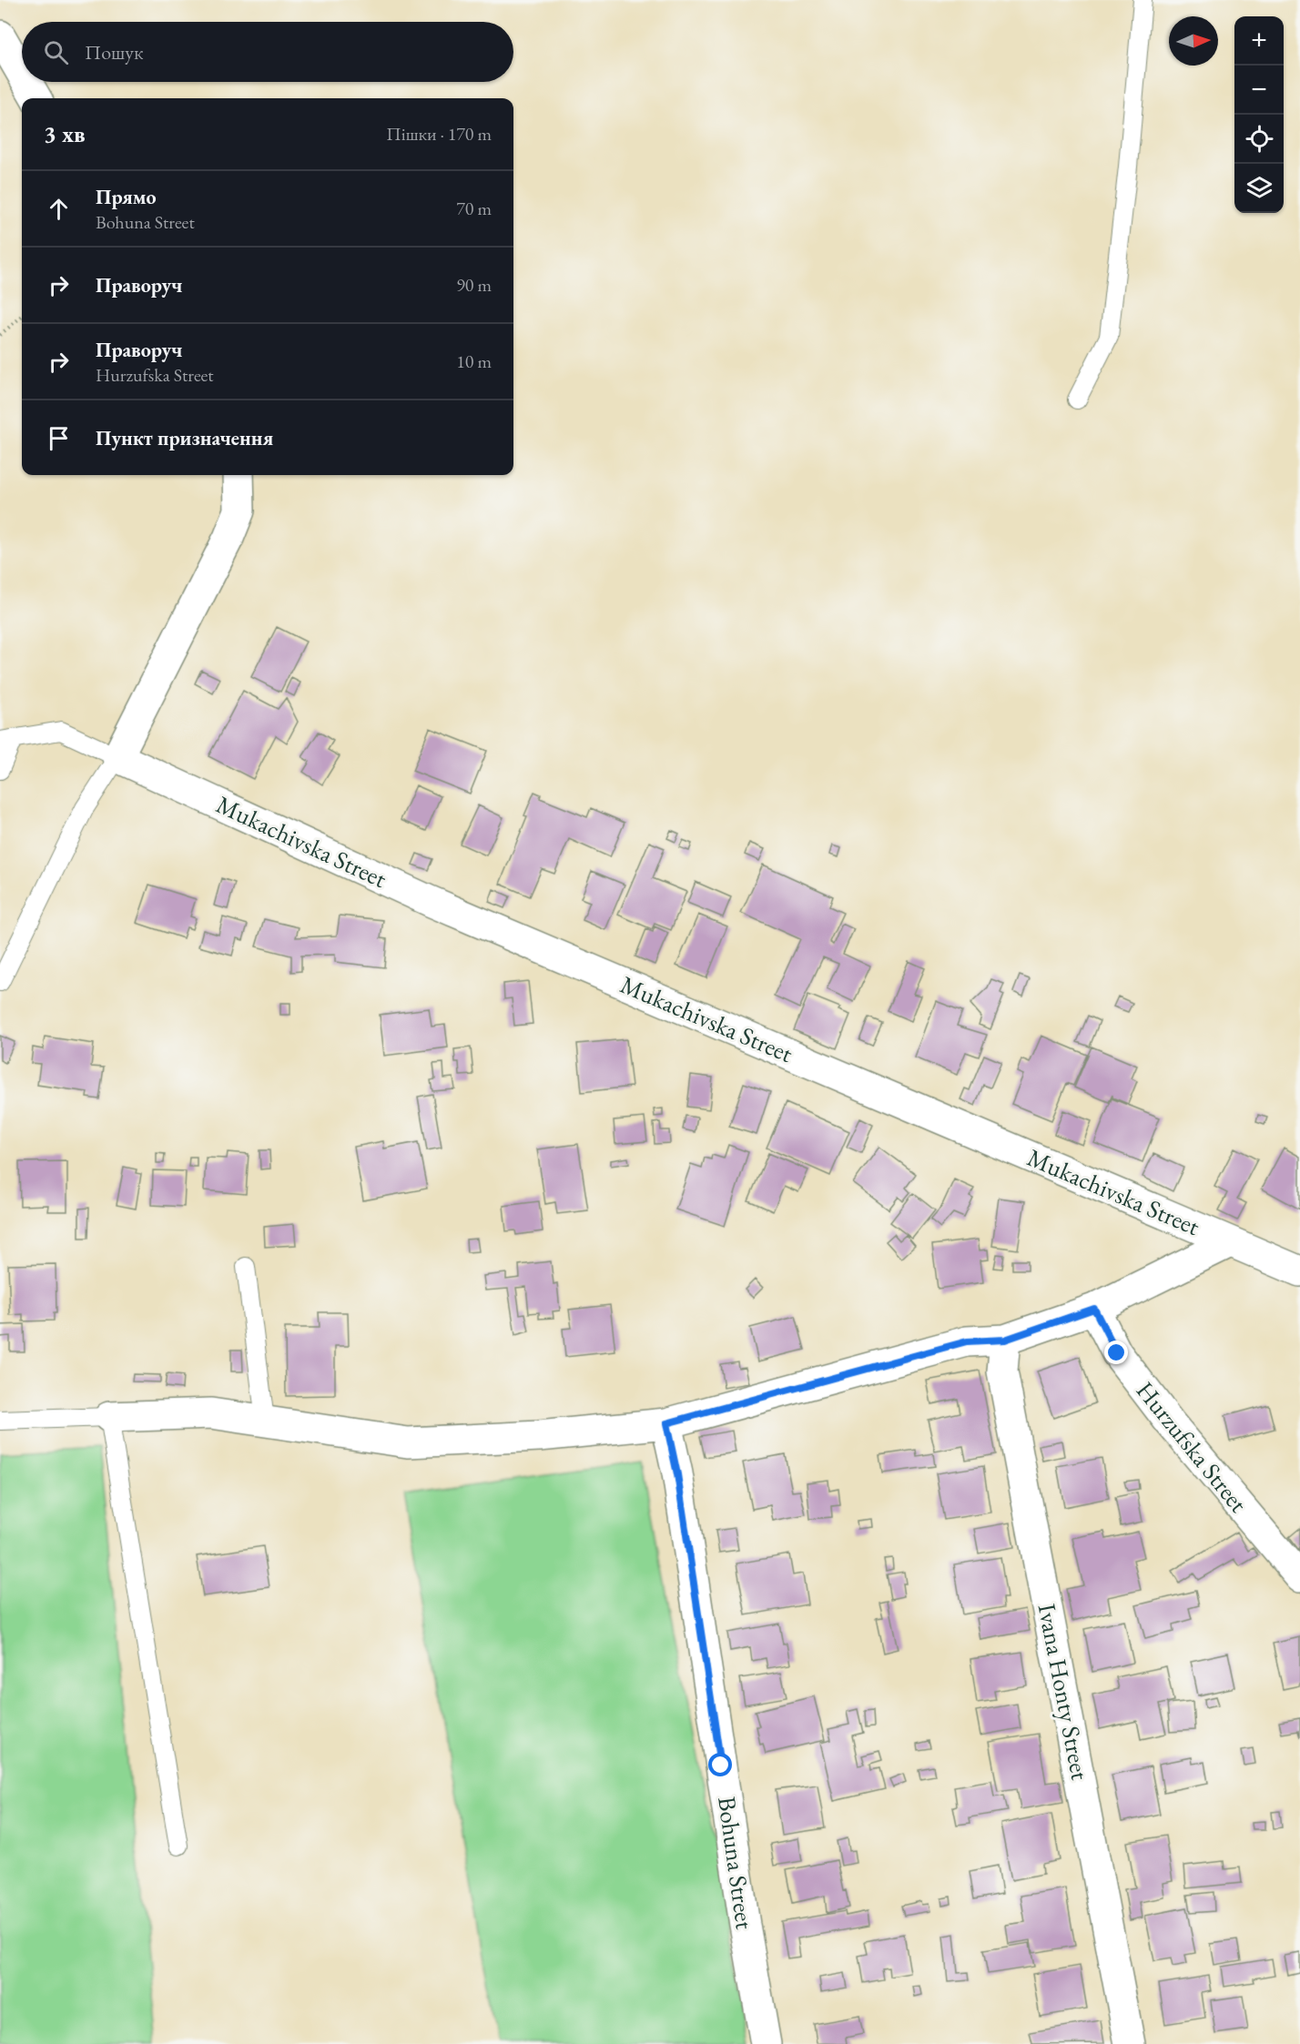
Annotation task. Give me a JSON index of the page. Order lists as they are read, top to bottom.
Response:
{
  "streets": {
    "street": [
      "Mukachivska Street",
      "Hurzufska Street",
      "Ivana Honty Street",
      "Bohuna Street"
    ]
  },
  "north": "right",
  "page": {
    "map_buttons": ["+", "−"],
    "search": "Пошук",
    "heading": ["3 хв", "Пішки · 170 m"],
    "list": [
      ["Прямо", "Bohuna Street", "70 m"],
      ["Праворуч", "90 m"],
      ["Праворуч", "Hurzufska Street", "10 m"],
      "Пункт призначення"
    ]
  }
}
